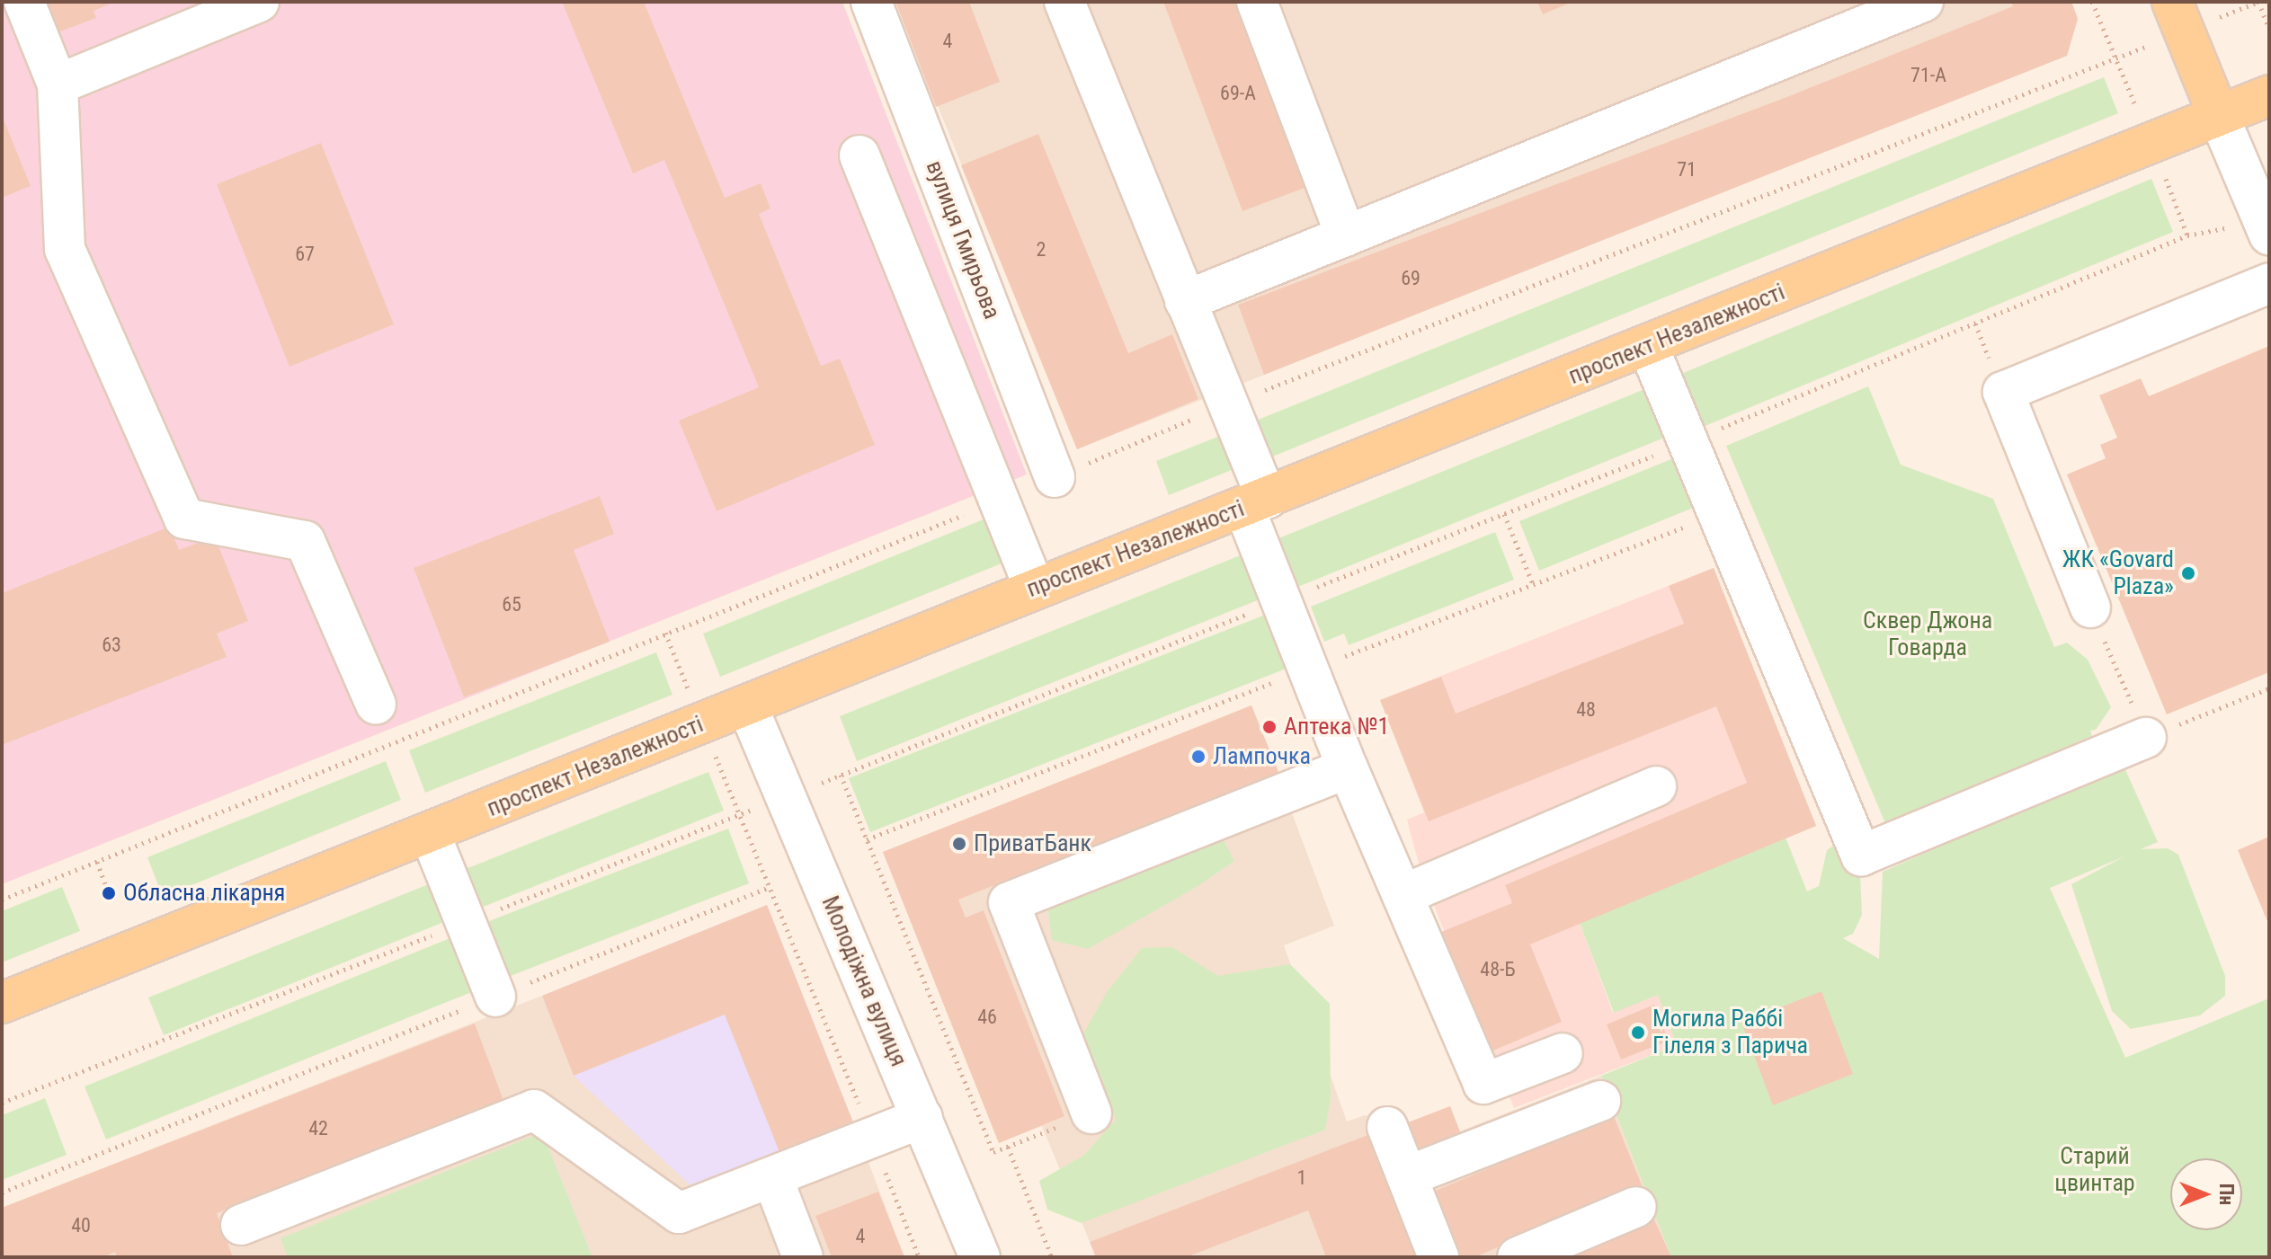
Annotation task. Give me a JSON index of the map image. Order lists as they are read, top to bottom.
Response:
{
  "streets": {
    "main road": ["проспект Незалежності"],
    "street": ["вулиця Гмирьова", "Молодіжна вулиця"]
  },
  "crossings": [
    ["проспект Незалежності", "Молодіжна вулиця"]
  ],
  "parks": ["Сквер Джона Говарда", "Старий цвинтар"],
  "places": [
    "ЖК «Govard Plaza»",
    "Аптека №1",
    "Лампочка",
    "ПриватБанк",
    "Обласна лікарня",
    "Могила Раббі Гілеля з Парича"
  ],
  "house_numbers": [
    "4",
    "71-А",
    "69-А",
    "71",
    "2",
    "67",
    "69",
    "65",
    "63",
    "48",
    "48-Б",
    "46",
    "42",
    "1",
    "40",
    "4"
  ],
  "north": "right"
}
